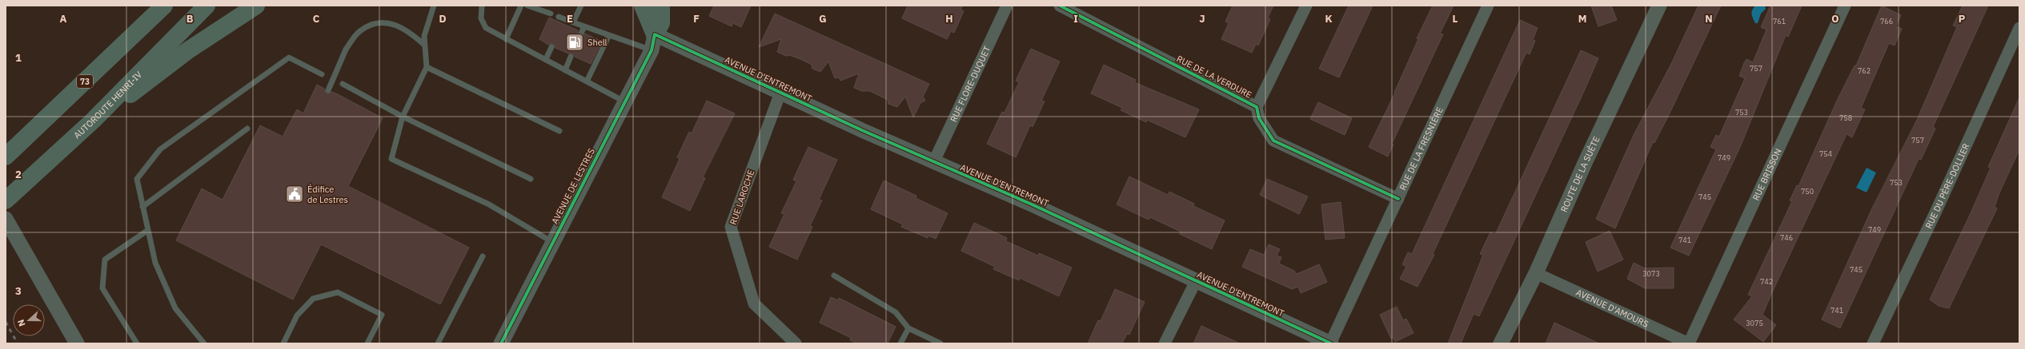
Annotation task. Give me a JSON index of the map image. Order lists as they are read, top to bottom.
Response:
{
  "streets": {
    "highway": ["73", "AUTOROUTE HENRI-IV"],
    "street": [
      "RUE DE LA VERDURE",
      "AVENUE D'ENTREMONT",
      "RUE FLORE-DUQUET",
      "RUE DE LA FRESNIÈRE",
      "ROUTE DE LA SUÈTE",
      "RUE BRISSON",
      "AVENUE DE LESTRES",
      "RUE DU PÈRE-DOLLIER",
      "RUE LAROCHE",
      "AVENUE D'AMOURS"
    ]
  },
  "crossings": [
    ["RUE DE LA VERDURE", "RUE DE LA FRESNIÈRE"],
    ["AVENUE D'ENTREMONT", "RUE FLORE-DUQUET"],
    ["AVENUE D'ENTREMONT", "RUE DE LA FRESNIÈRE"],
    ["AVENUE D'ENTREMONT", "AVENUE DE LESTRES"],
    ["AVENUE D'ENTREMONT", "RUE LAROCHE"],
    ["ROUTE DE LA SUÈTE", "AVENUE D'AMOURS"],
    ["RUE BRISSON", "AVENUE D'AMOURS"]
  ],
  "places": {
    "fuel station": ["Shell"],
    "public building": ["Édifice de Lestres"]
  },
  "house_numbers": [
    "761",
    "766",
    "757",
    "762",
    "753",
    "758",
    "757",
    "754",
    "749",
    "753",
    "750",
    "745",
    "749",
    "746",
    "741",
    "745",
    "3073",
    "742",
    "741",
    "3075"
  ],
  "north": "left",
  "grid": {
    "columns": [
      "A",
      "B",
      "C",
      "D",
      "E",
      "F",
      "G",
      "H",
      "I",
      "J",
      "K",
      "L",
      "M",
      "N",
      "O",
      "P"
    ],
    "rows": ["1", "2", "3"]
  }
}
